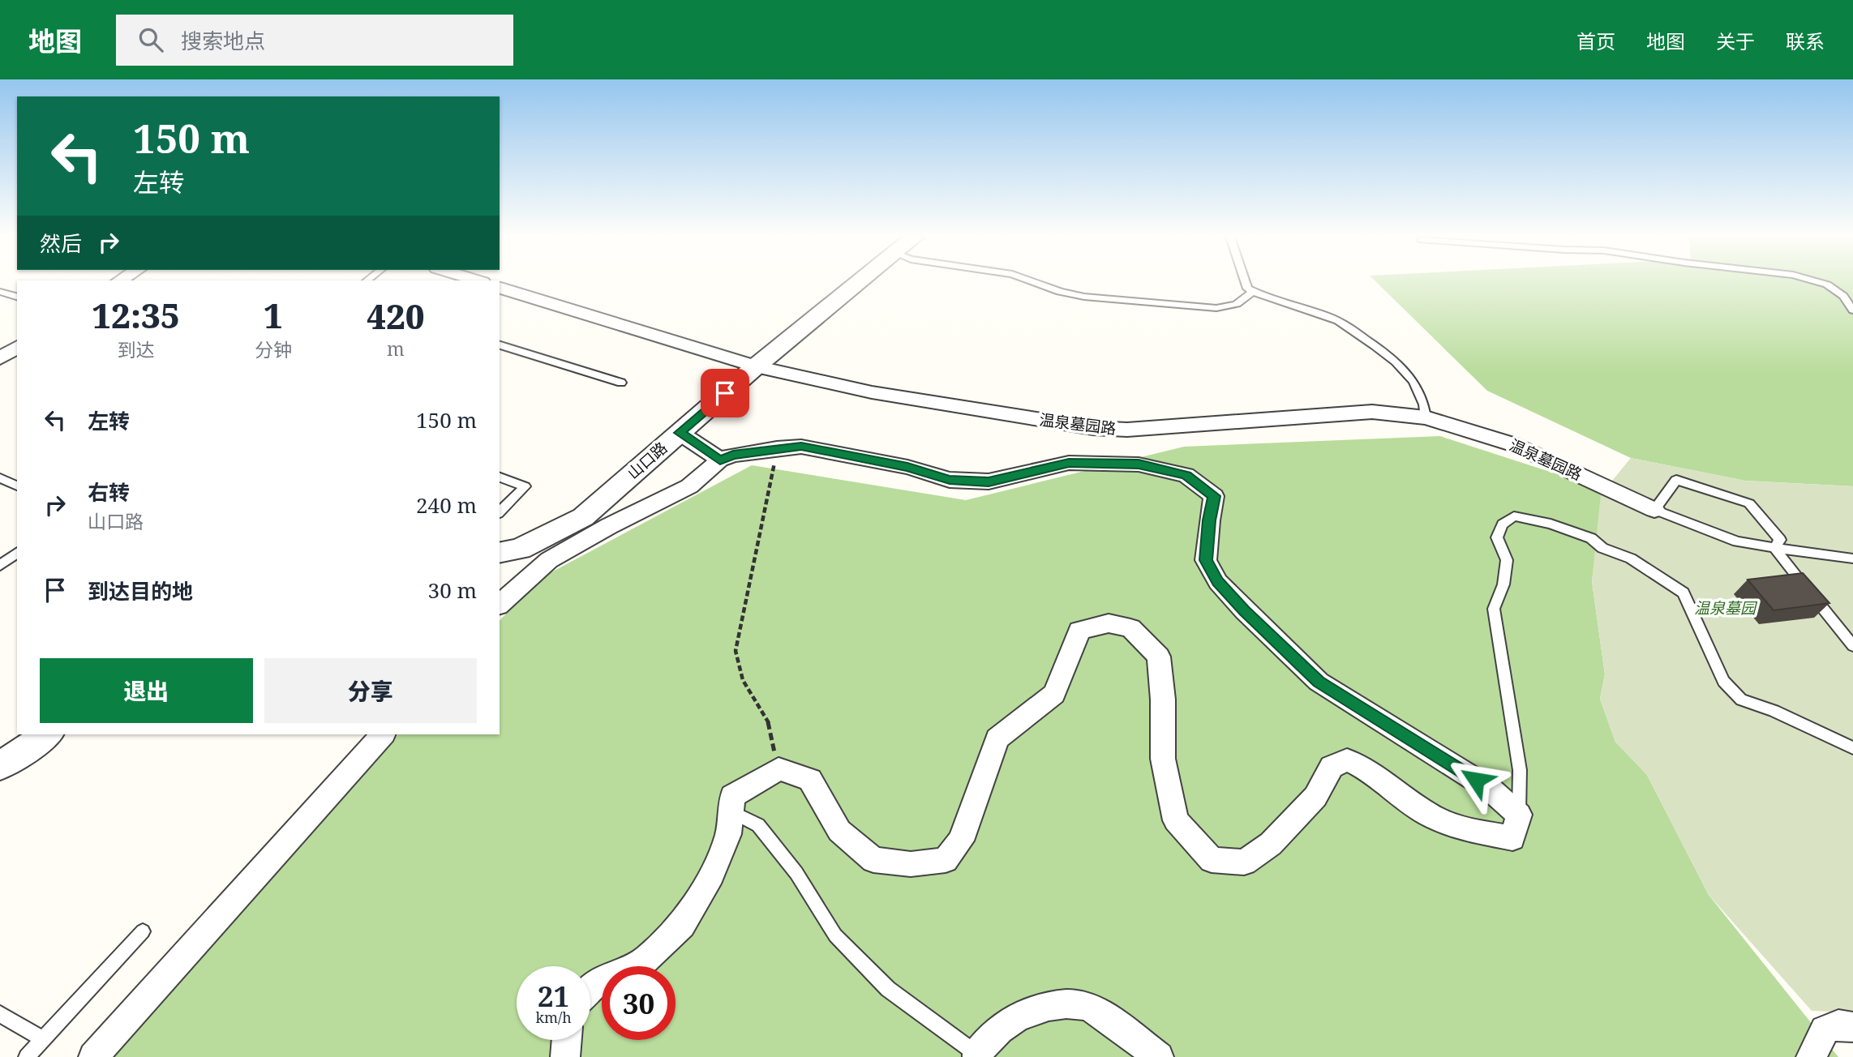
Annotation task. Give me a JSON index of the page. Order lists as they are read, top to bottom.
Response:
{
  "streets": {
    "street": ["温泉墓园路", "山口路"]
  },
  "crossings": [
    ["温泉墓园路", "山口路"]
  ],
  "parks": ["温泉墓园"],
  "page": {
    "header": "地图",
    "search": "搜索地点",
    "nav": [
      "首页",
      "地图",
      "关于",
      "联系"
    ],
    "turn": ["150 m", "左转"],
    "then": "然后",
    "eta": [
      "12:35",
      "到达",
      "1",
      "分钟",
      "420",
      "m"
    ],
    "list": [
      {
        "name": "左转",
        "value": "150 m"
      },
      {
        "name": "右转",
        "note": "山口路",
        "value": "240 m"
      },
      {
        "name": "到达目的地",
        "value": "30 m"
      }
    ],
    "buttons": ["退出", "分享"],
    "speed": "21 km/h",
    "limit": "30"
  }
}
